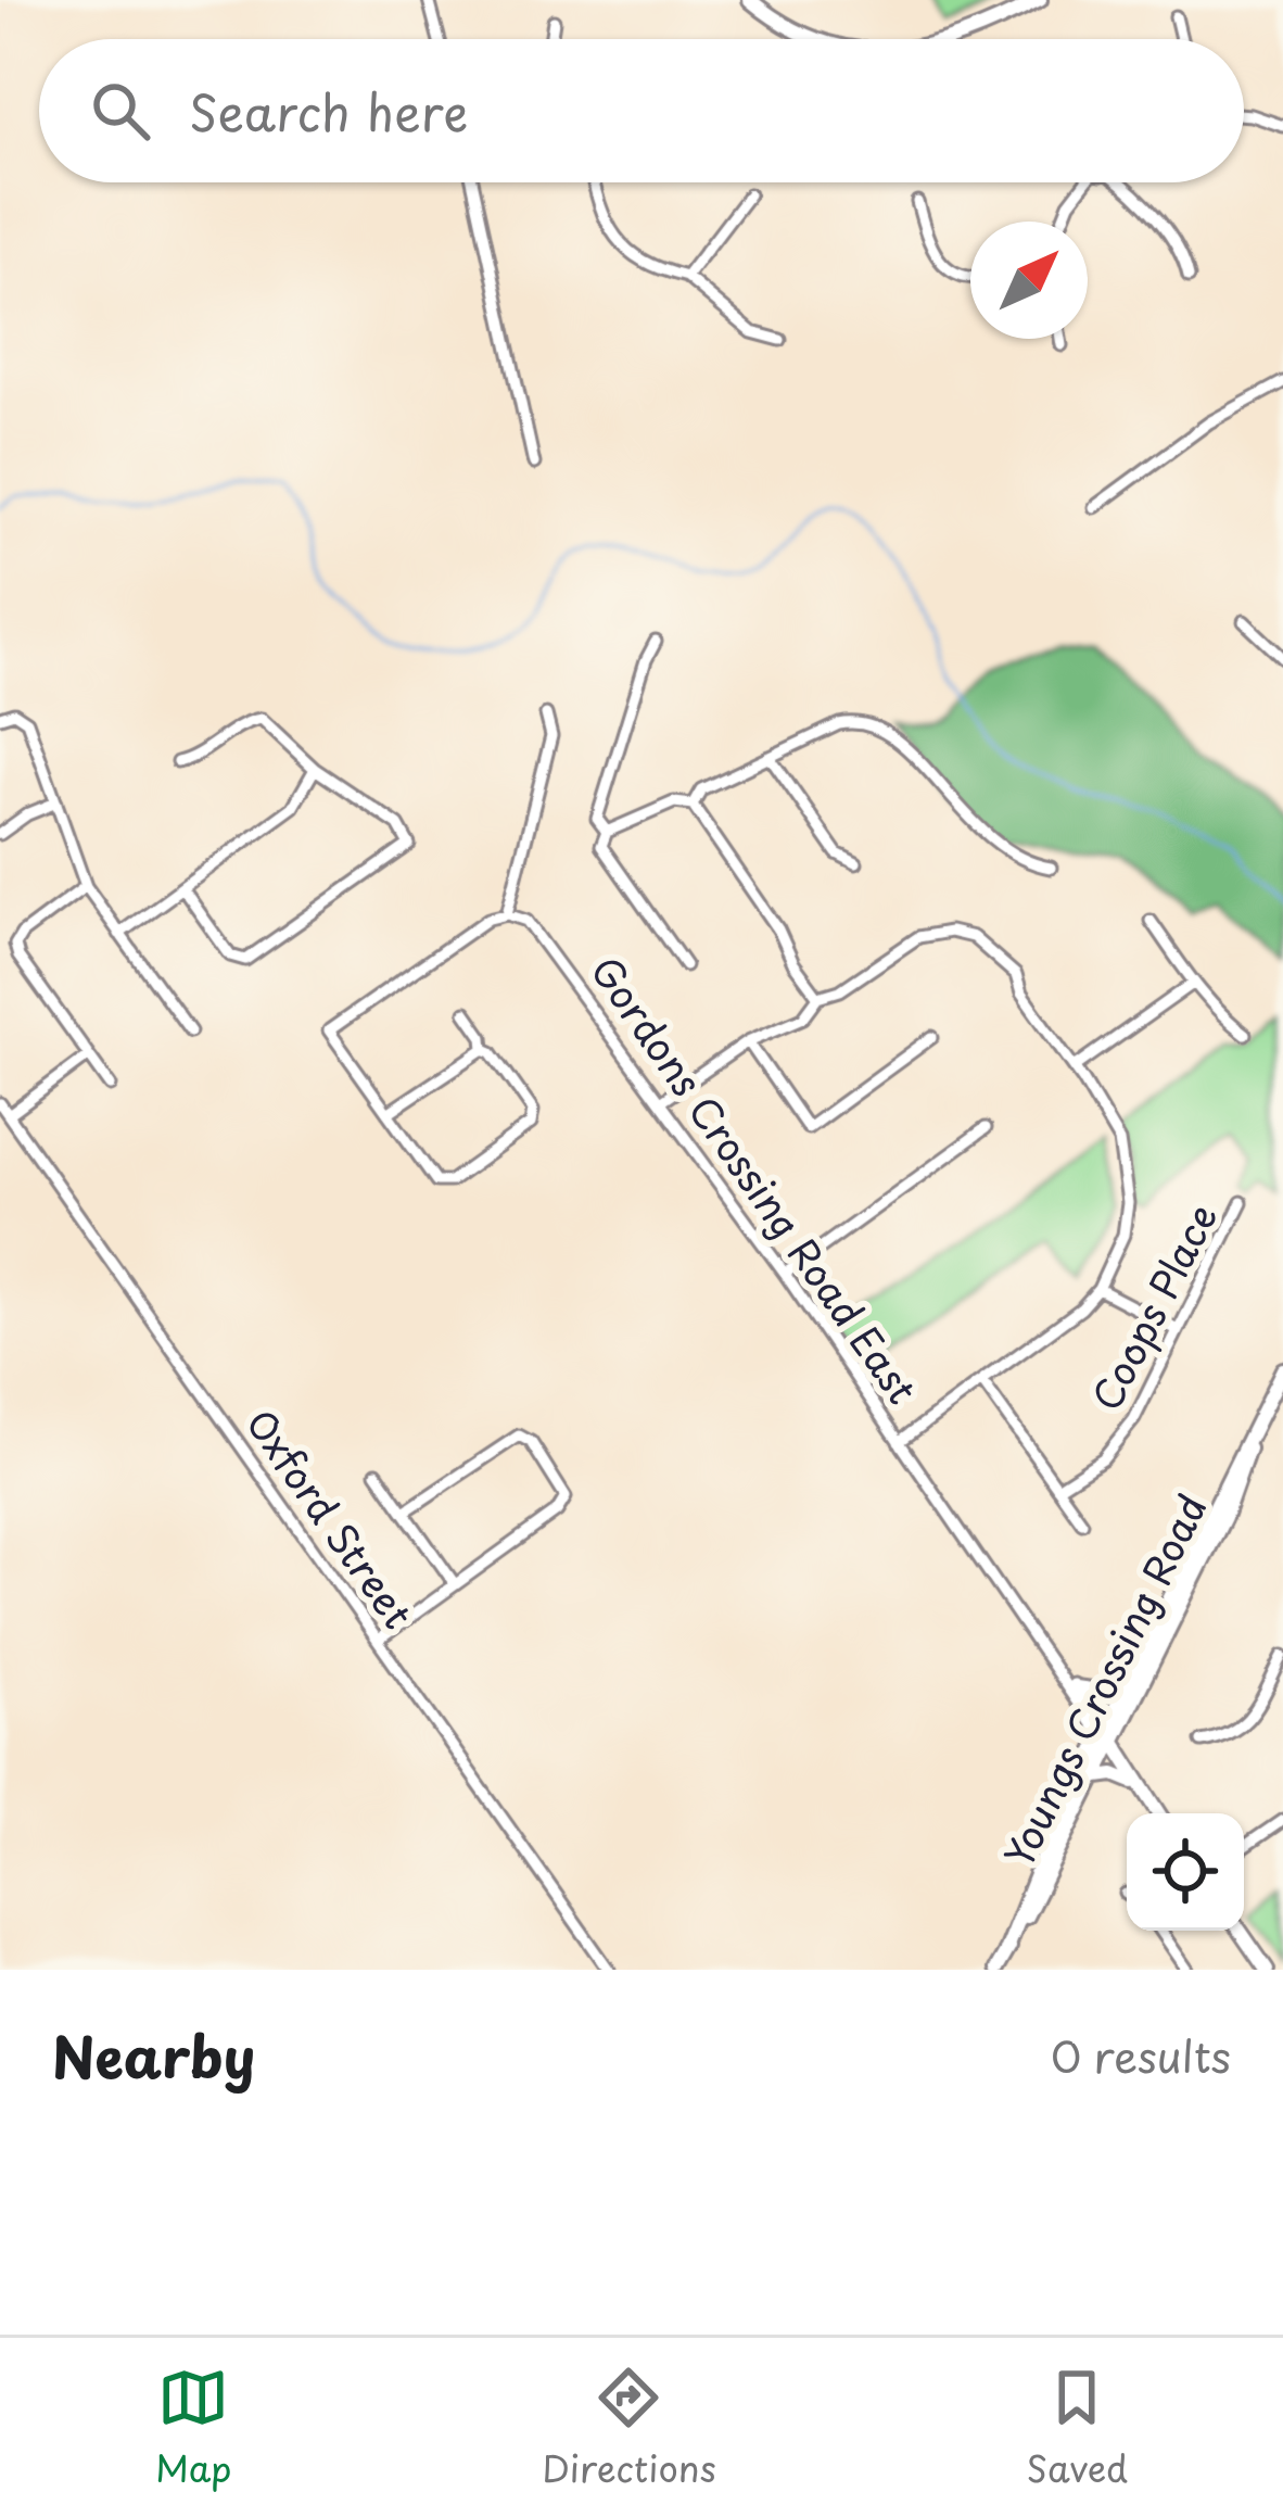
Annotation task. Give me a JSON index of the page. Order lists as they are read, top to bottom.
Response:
{
  "streets": {
    "main road": ["Youngs Crossing Road"],
    "street": ["Gordons Crossing Road East", "Coops Place", "Oxford Street"]
  },
  "crossings": [
    ["Gordons Crossing Road East", "Youngs Crossing Road"]
  ],
  "north": "top right",
  "page": {
    "search": "Search here",
    "heading": ["Nearby", "0 results"],
    "nav": ["Map", "Directions", "Saved"]
  }
}
